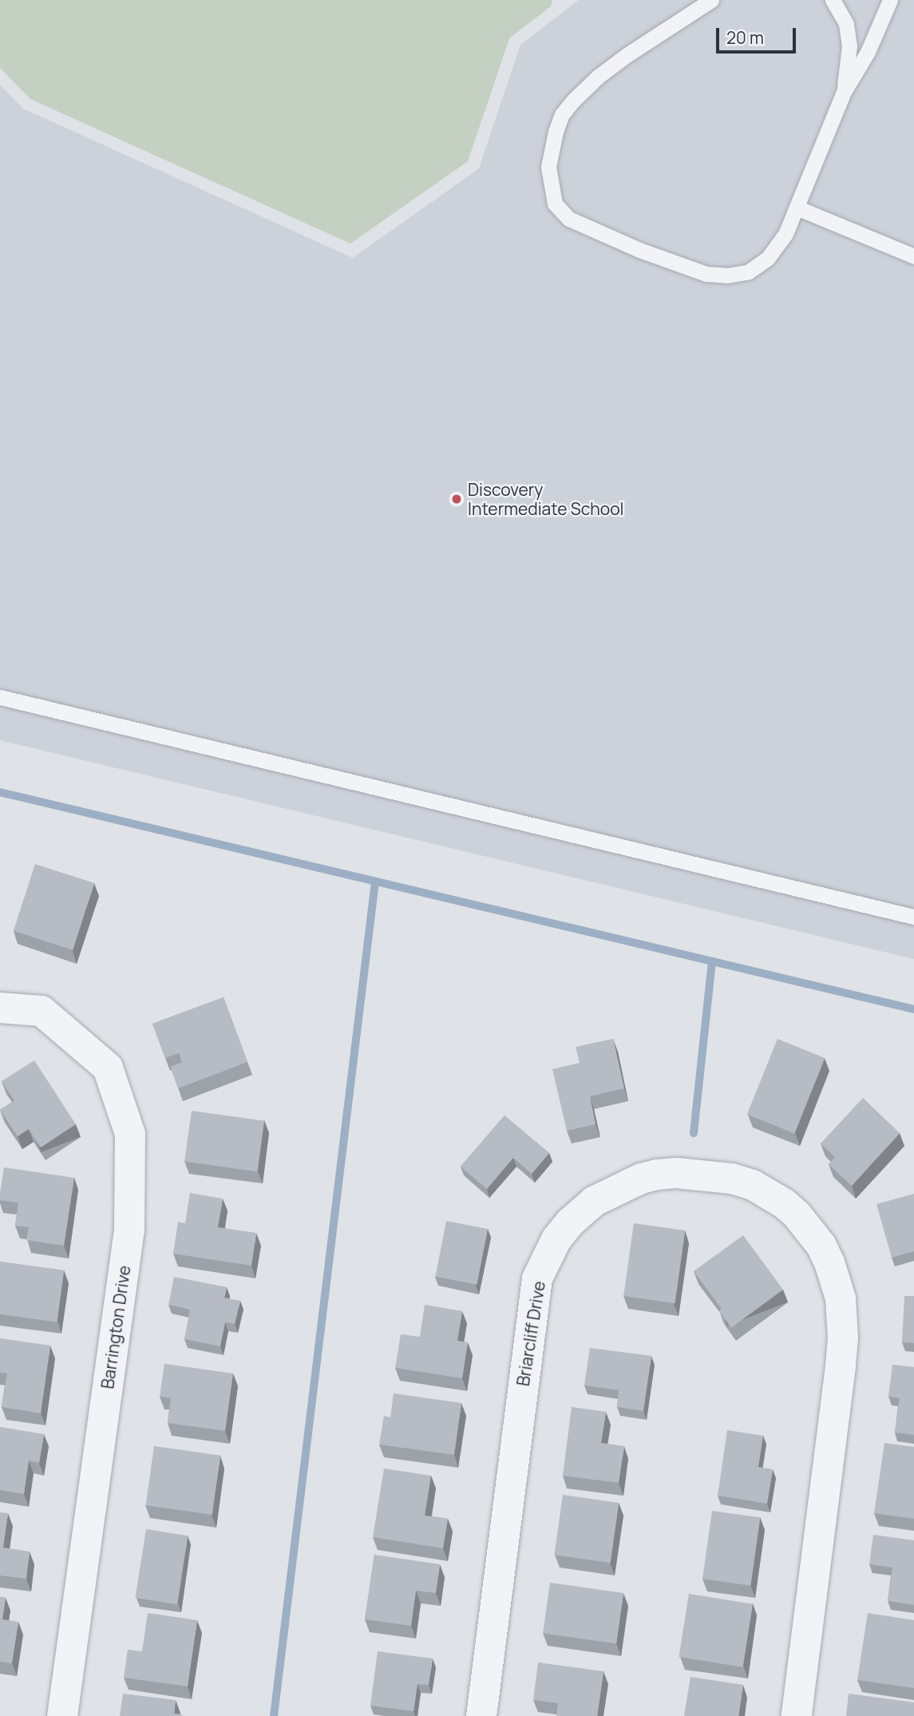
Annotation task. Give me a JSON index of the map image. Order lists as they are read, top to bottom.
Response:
{
  "streets": {
    "street": ["Barrington Drive", "Briarcliff Drive"]
  },
  "places": ["Discovery Intermediate School"],
  "scale_bar": "20 m"
}
